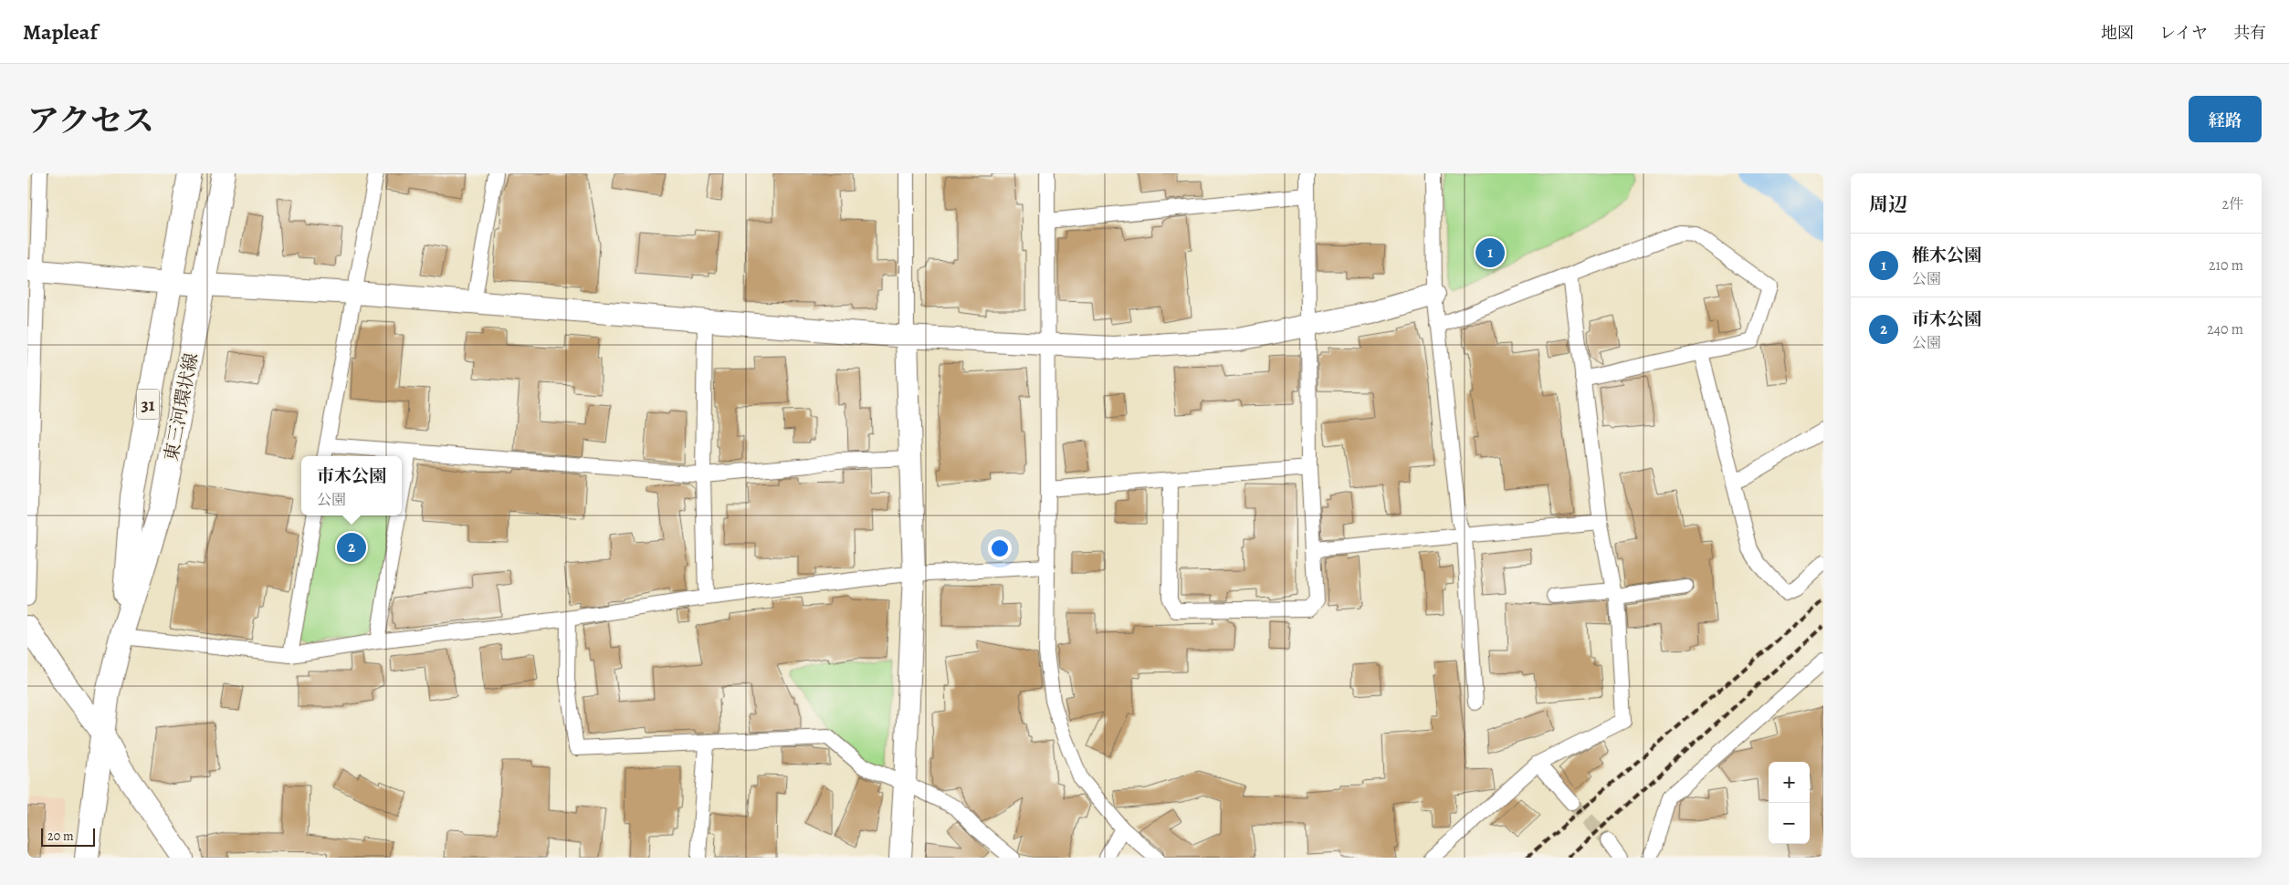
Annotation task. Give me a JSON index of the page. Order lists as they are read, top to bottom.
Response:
{
  "streets": {
    "main road": ["31", "東三河環状線"]
  },
  "scale_bar": "20 m",
  "page": {
    "header": "Mapleaf",
    "nav": ["地図", "レイヤ", "共有"],
    "title": "アクセス",
    "buttons": "経路",
    "heading": ["周辺", "2件"],
    "list": [
      {
        "mark": "1",
        "name": "椎木公園",
        "note": "公園",
        "value": "210 m"
      },
      {
        "mark": "2",
        "name": "市木公園",
        "note": "公園",
        "value": "240 m"
      }
    ],
    "pins": ["1", "2"],
    "popup": ["市木公園", "公園"],
    "map_buttons": ["+", "−"],
    "scale": "20 m"
  }
}
